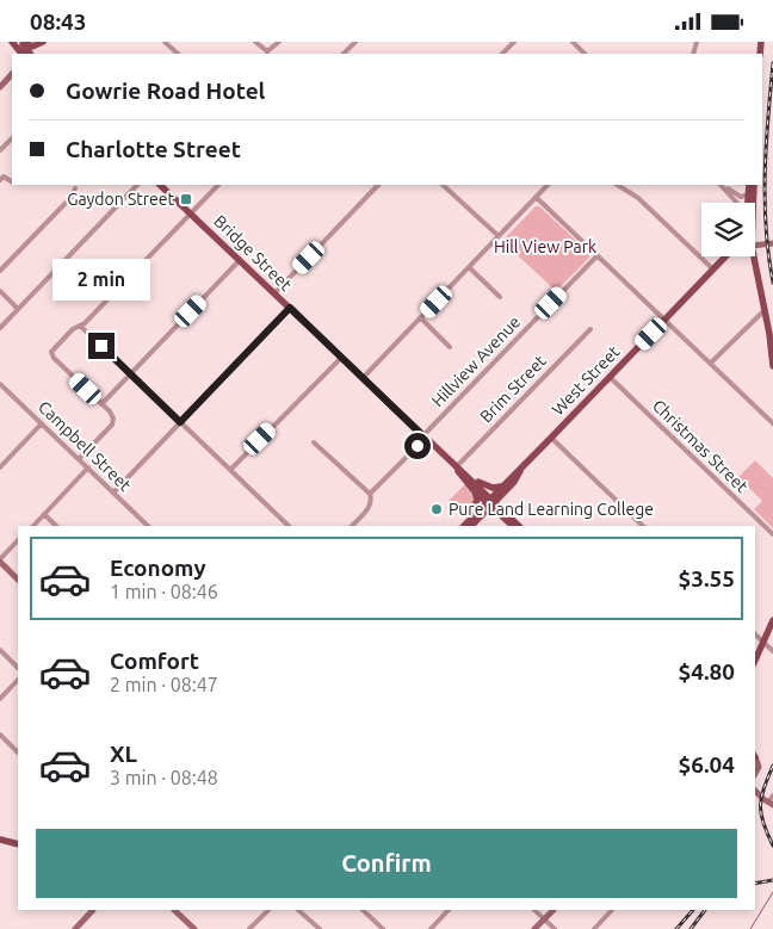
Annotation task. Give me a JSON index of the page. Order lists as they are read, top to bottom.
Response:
{
  "streets": {
    "main road": ["Bridge Street", "West Street"],
    "street": [
      "Hillview Avenue",
      "Brim Street",
      "Campbell Street",
      "Christmas Street"
    ]
  },
  "crossings": [
    ["Bridge Street", "Hillview Avenue"],
    ["Bridge Street", "West Street"],
    ["Bridge Street", "Brim Street"],
    ["West Street", "Christmas Street"]
  ],
  "parks": ["Hill View Park"],
  "places": {
    "transit": ["Gaydon Street"],
    "other": ["Pure Land Learning College"]
  },
  "page": {
    "status": "08:43",
    "banner": ["Gowrie Road Hotel", "Charlotte Street"],
    "bubble": "2 min",
    "list": [
      {
        "name": "Economy",
        "note": "1 min · 08:46",
        "value": "$3.55"
      },
      {
        "name": "Comfort",
        "note": "2 min · 08:47",
        "value": "$4.80"
      },
      {
        "name": "XL",
        "note": "3 min · 08:48",
        "value": "$6.04"
      }
    ],
    "buttons": "Confirm"
  }
}
